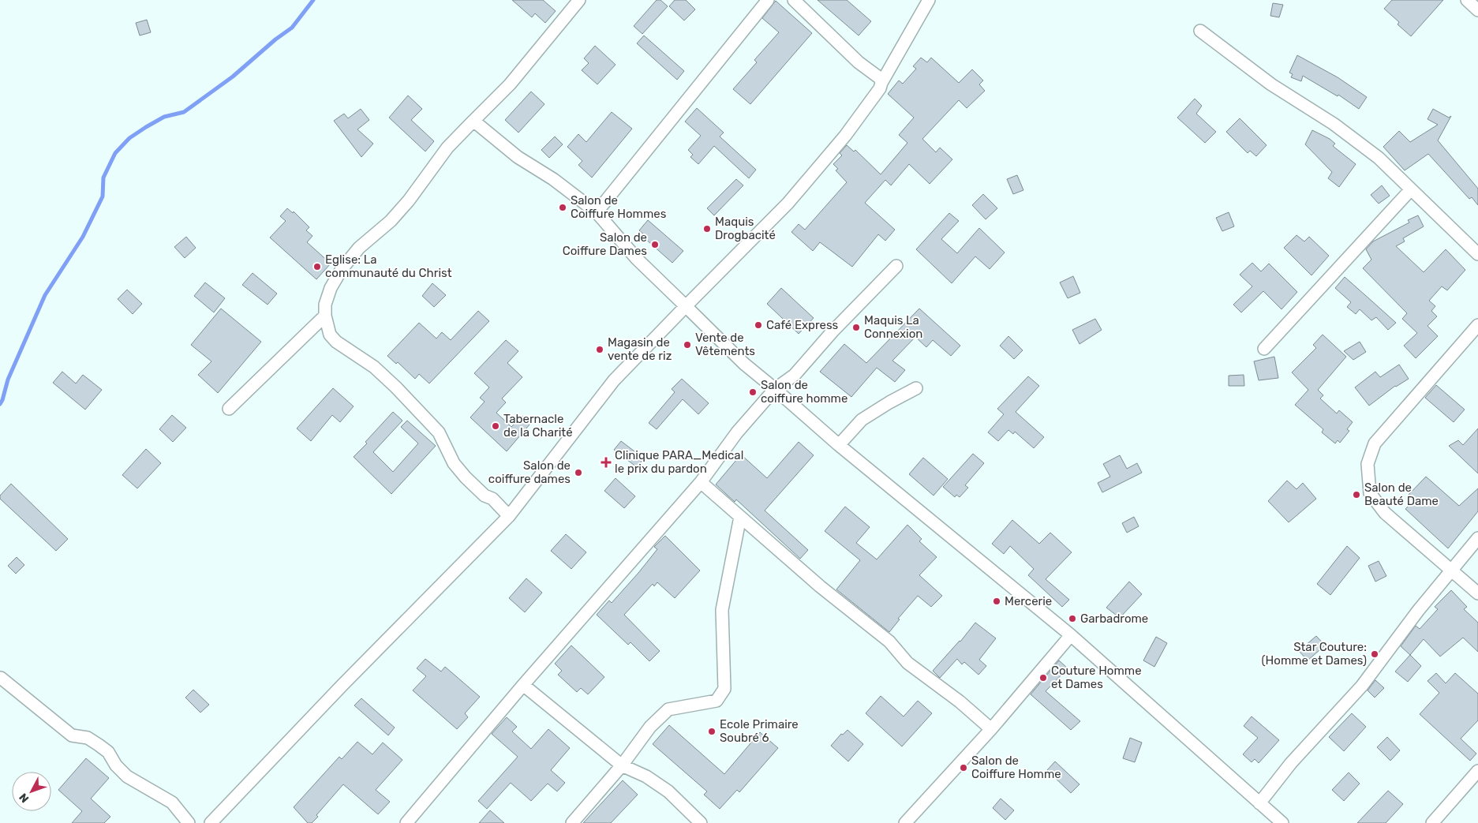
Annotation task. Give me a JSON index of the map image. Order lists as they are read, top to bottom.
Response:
{
  "places": {
    "other": [
      "Salon de Coiffure Hommes",
      "Maquis Drogbacité",
      "Salon de Coiffure Dames",
      "Eglise: La communauté du Christ",
      "Café Express",
      "Maquis La Connexion",
      "Vente de Vêtements",
      "Magasin de vente de riz",
      "Salon de coiffure homme",
      "Tabernacle de la Charité",
      "Salon de coiffure dames",
      "Salon de Beauté Dame",
      "Mercerie",
      "Garbadrome",
      "Star Couture: (Homme et Dames)",
      "Couture Homme et Dames",
      "Ecole Primaire Soubré 6",
      "Salon de Coiffure Homme"
    ],
    "health": ["Clinique PARA_Medical le prix du pardon"]
  },
  "north": "bottom left"
}
